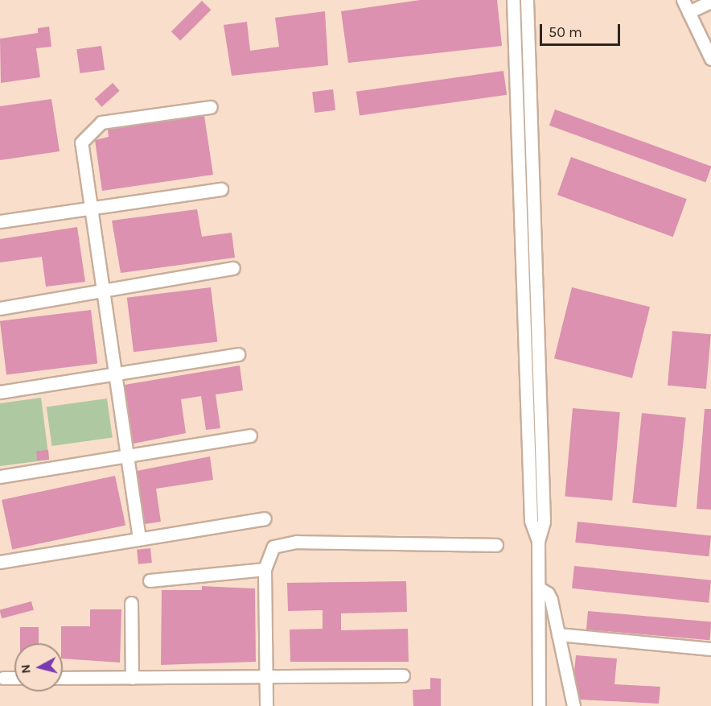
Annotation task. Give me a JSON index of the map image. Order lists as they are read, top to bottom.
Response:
{
  "scale_bar": "50 m",
  "north": "left"
}
